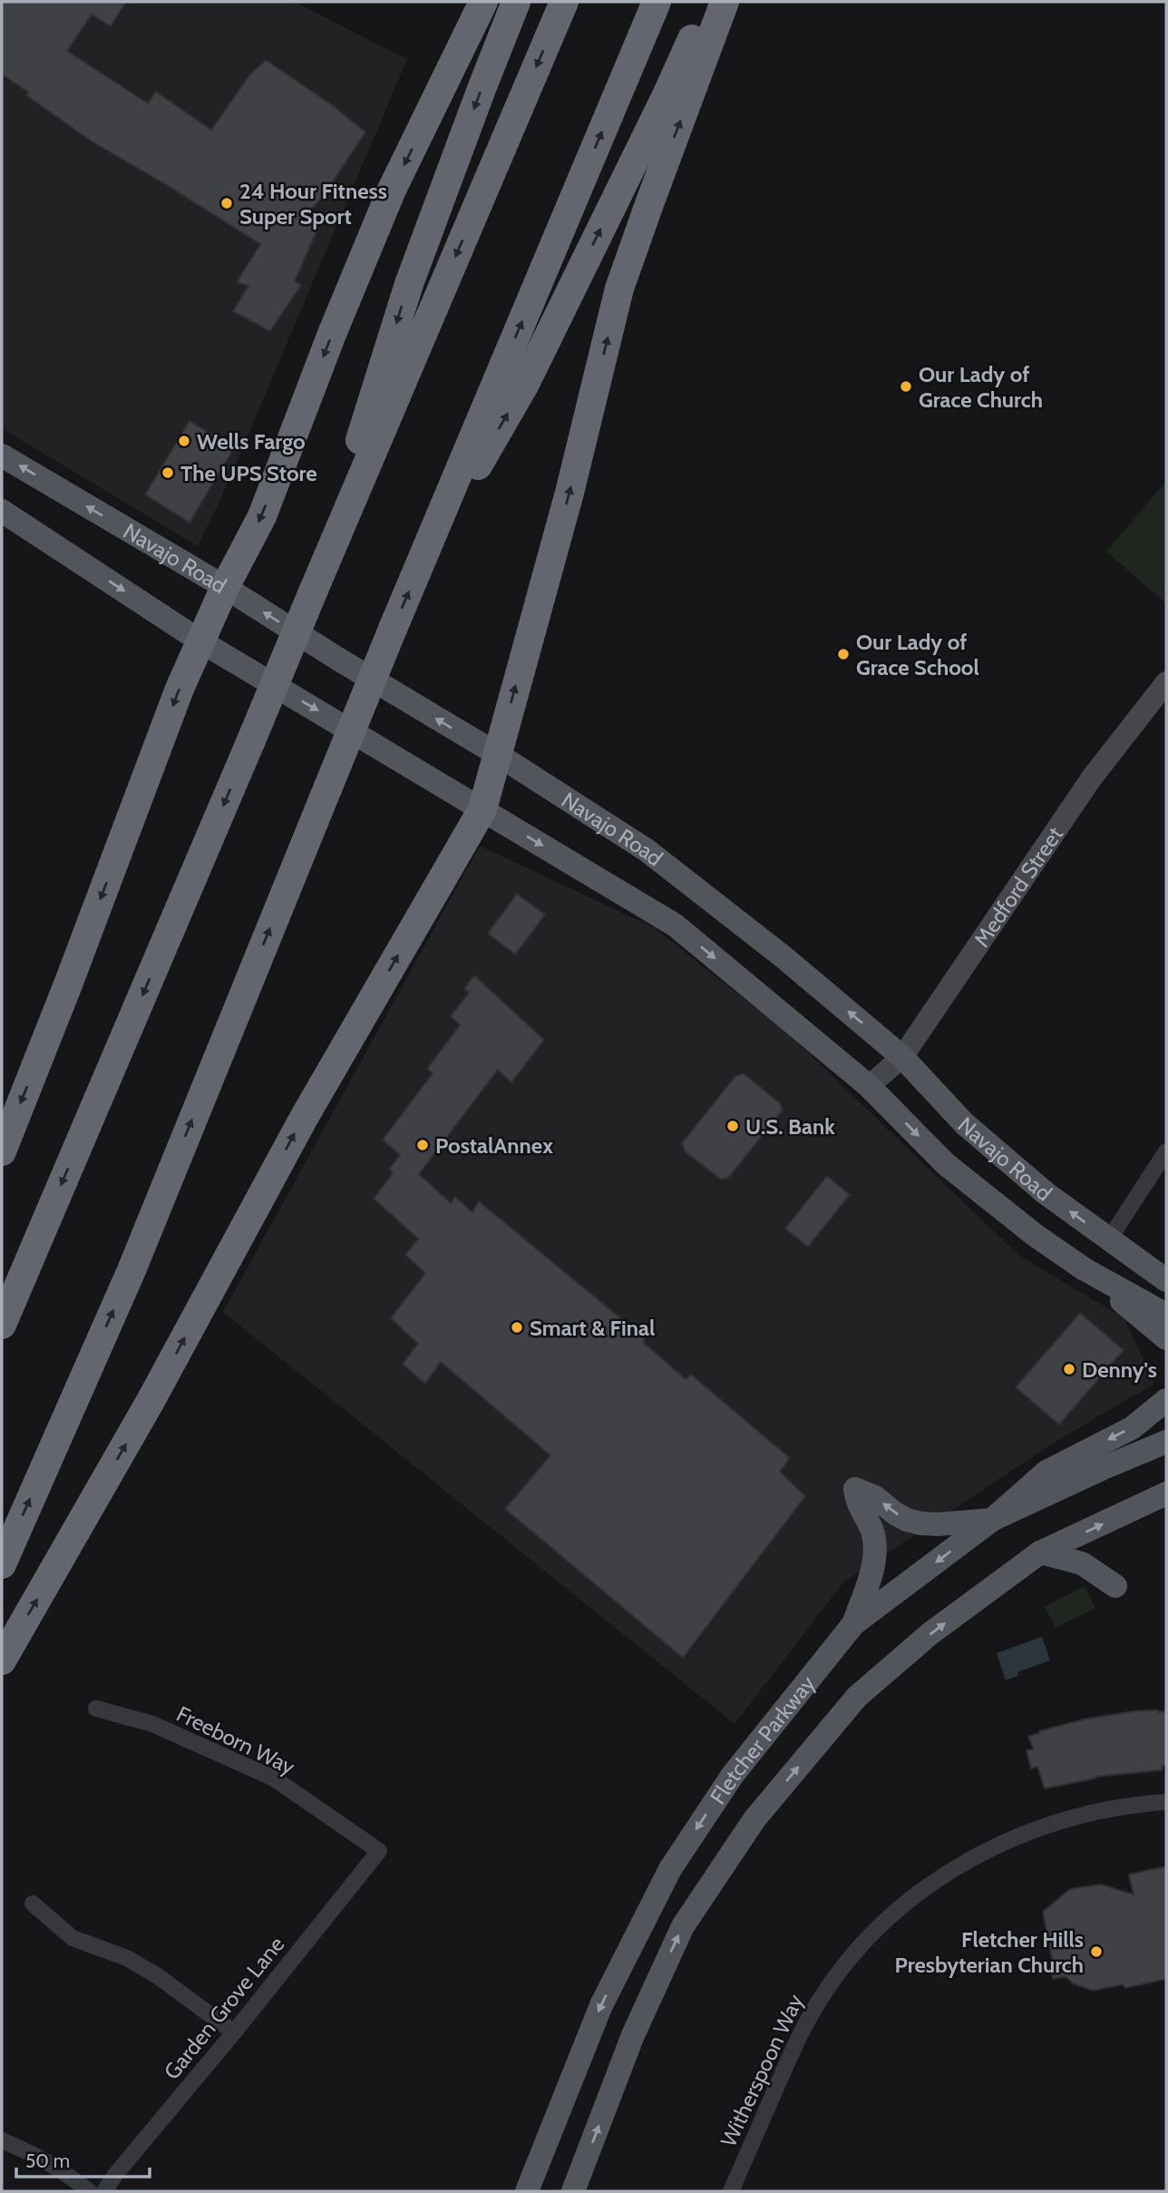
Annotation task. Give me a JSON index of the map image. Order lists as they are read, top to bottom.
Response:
{
  "streets": {
    "main road": ["Navajo Road", "Fletcher Parkway"],
    "street": [
      "Medford Street",
      "Freeborn Way",
      "Garden Grove Lane",
      "Witherspoon Way"
    ]
  },
  "crossings": [
    ["Navajo Road", "Medford Street"],
    ["Freeborn Way", "Garden Grove Lane"]
  ],
  "places": [
    "24 Hour Fitness Super Sport",
    "Our Lady of Grace Church",
    "Wells Fargo",
    "The UPS Store",
    "Our Lady of Grace School",
    "U.S. Bank",
    "PostalAnnex",
    "Smart & Final",
    "Denny's",
    "Fletcher Hills Presbyterian Church"
  ],
  "scale_bar": "50 m"
}
